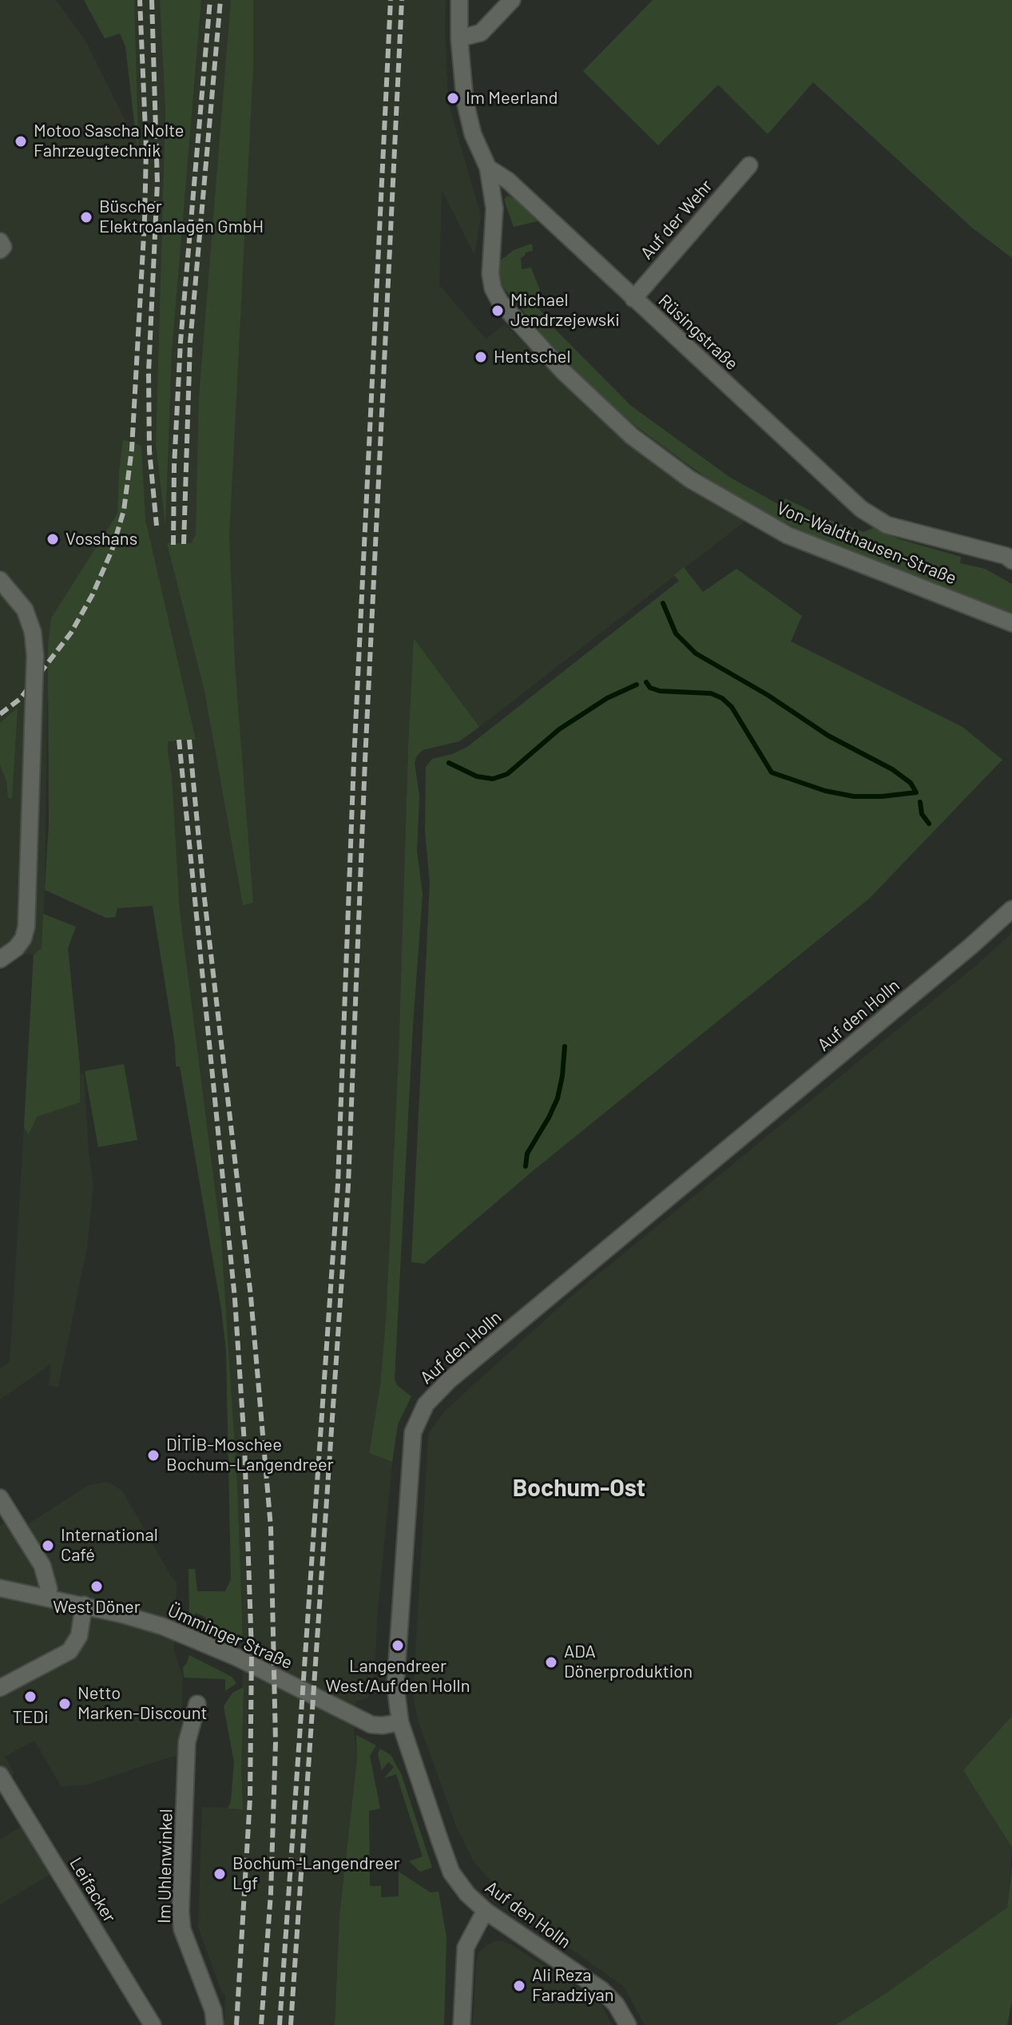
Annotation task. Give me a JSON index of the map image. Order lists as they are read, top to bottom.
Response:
{
  "streets": {
    "street": [
      "Auf der Wehr",
      "Rüsingstraße",
      "Von-Waldthausen-Straße",
      "Auf den Holln",
      "Ümminger Straße",
      "Im Uhlenwinkel",
      "Leifacker"
    ]
  },
  "crossings": [
    ["Auf der Wehr", "Rüsingstraße"],
    ["Rüsingstraße", "Von-Waldthausen-Straße"],
    ["Auf den Holln", "Ümminger Straße"]
  ],
  "districts": ["Bochum-Ost"],
  "places": [
    "Im Meerland",
    "Motoo Sascha Nolte Fahrzeugtechnik",
    "Büscher Elektroanlagen GmbH",
    "Michael Jendrzejewski",
    "Hentschel",
    "Vosshans",
    "DİTİB-Moschee Bochum-Langendreer",
    "International Café",
    "West Döner",
    "Langendreer West/Auf den Holln",
    "ADA Dönerproduktion",
    "TEDi",
    "Netto Marken-Discount",
    "Bochum-Langendreer Lgf",
    "Ali Reza Faradziyan"
  ]
}
